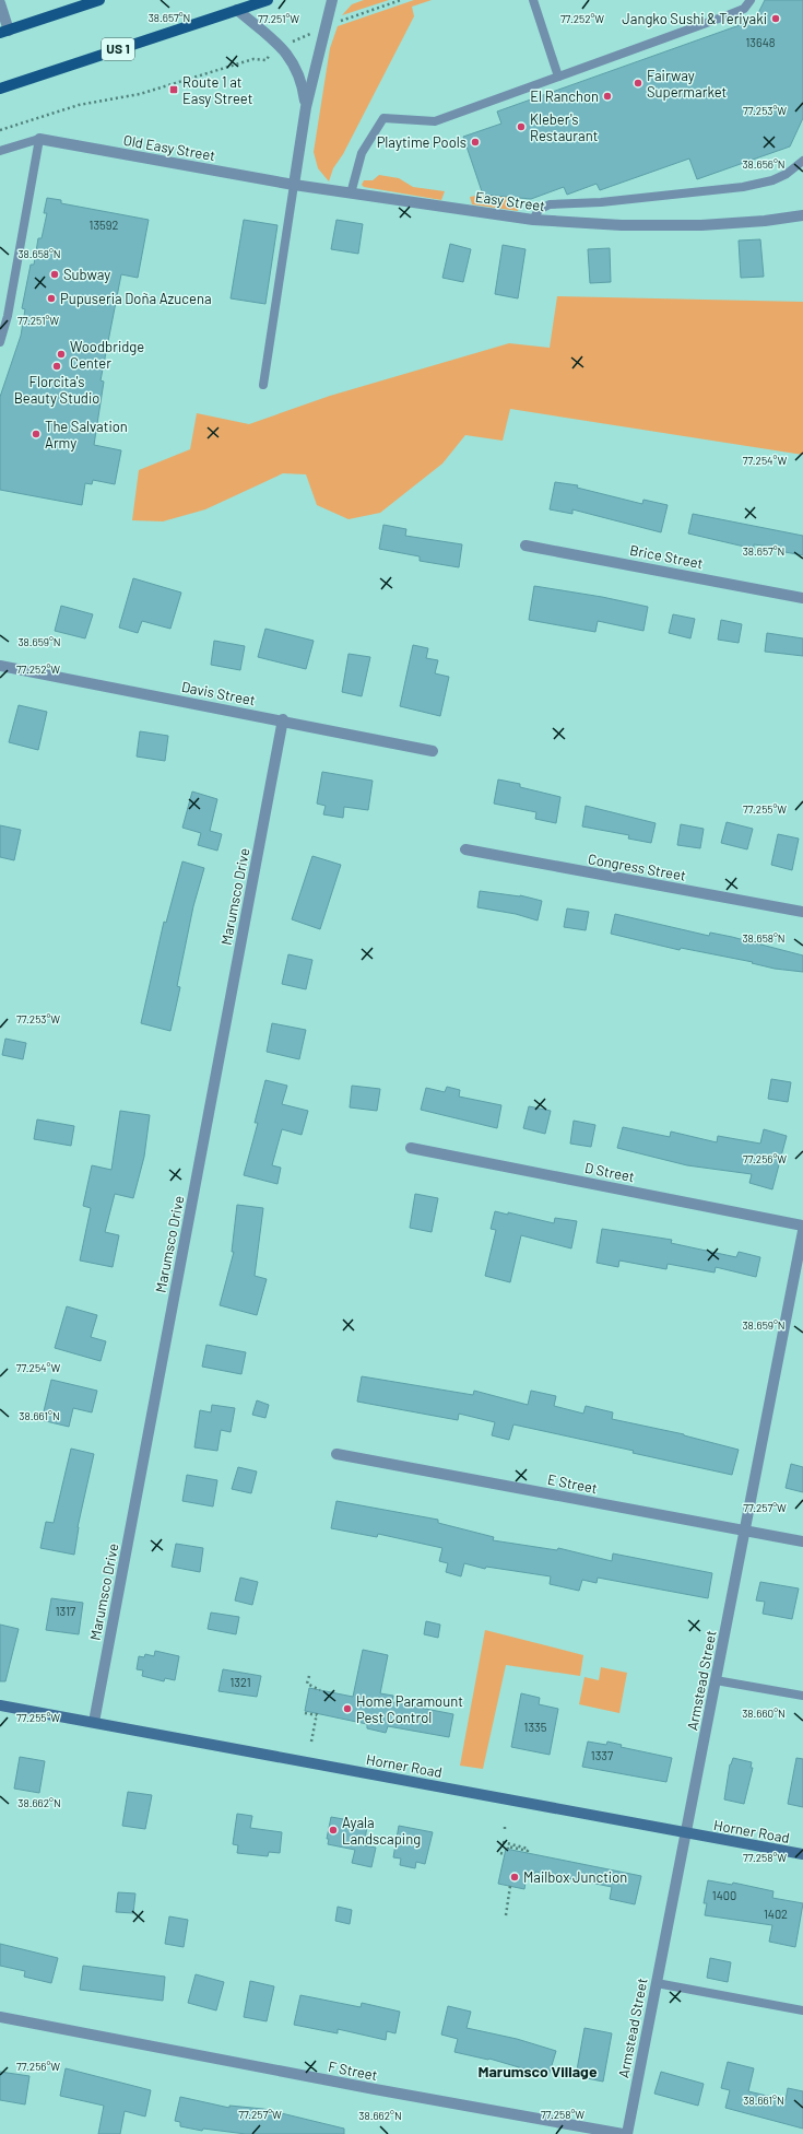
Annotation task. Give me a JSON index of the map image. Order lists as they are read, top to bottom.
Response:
{
  "streets": {
    "main road": ["US 1", "Horner Road"],
    "street": [
      "Old Easy Street",
      "Easy Street",
      "Brice Street",
      "Davis Street",
      "Congress Street",
      "Marumsco Drive",
      "D Street",
      "E Street",
      "Armstead Street",
      "F Street"
    ]
  },
  "crossings": [
    ["Old Easy Street", "Easy Street"],
    ["Davis Street", "Marumsco Drive"],
    ["Marumsco Drive", "Horner Road"],
    ["E Street", "Armstead Street"],
    ["Armstead Street", "Horner Road"]
  ],
  "districts": ["Marumsco Village"],
  "places": {
    "other": [
      "Jangko Sushi & Teriyaki",
      "Fairway Supermarket",
      "El Ranchon",
      "Kleber's Restaurant",
      "Playtime Pools",
      "Subway",
      "Pupuseria Doña Azucena",
      "Woodbridge Center",
      "Florcita's Beauty Studio",
      "The Salvation Army",
      "Home Paramount Pest Control",
      "Ayala Landscaping",
      "Mailbox Junction"
    ],
    "transit": ["Route 1 at Easy Street"]
  },
  "house_numbers": [
    "13648",
    "13592",
    "1317",
    "1321",
    "1335",
    "1337",
    "1400",
    "1402"
  ],
  "coordinates": [
    "38.657°N",
    "77.251°W",
    "77.252°W",
    "77.253°W",
    "38.656°N",
    "38.658°N",
    "77.254°W",
    "38.659°N",
    "77.255°W",
    "77.256°W",
    "38.661°N",
    "77.257°W",
    "38.660°N",
    "38.662°N",
    "77.258°W"
  ]
}
